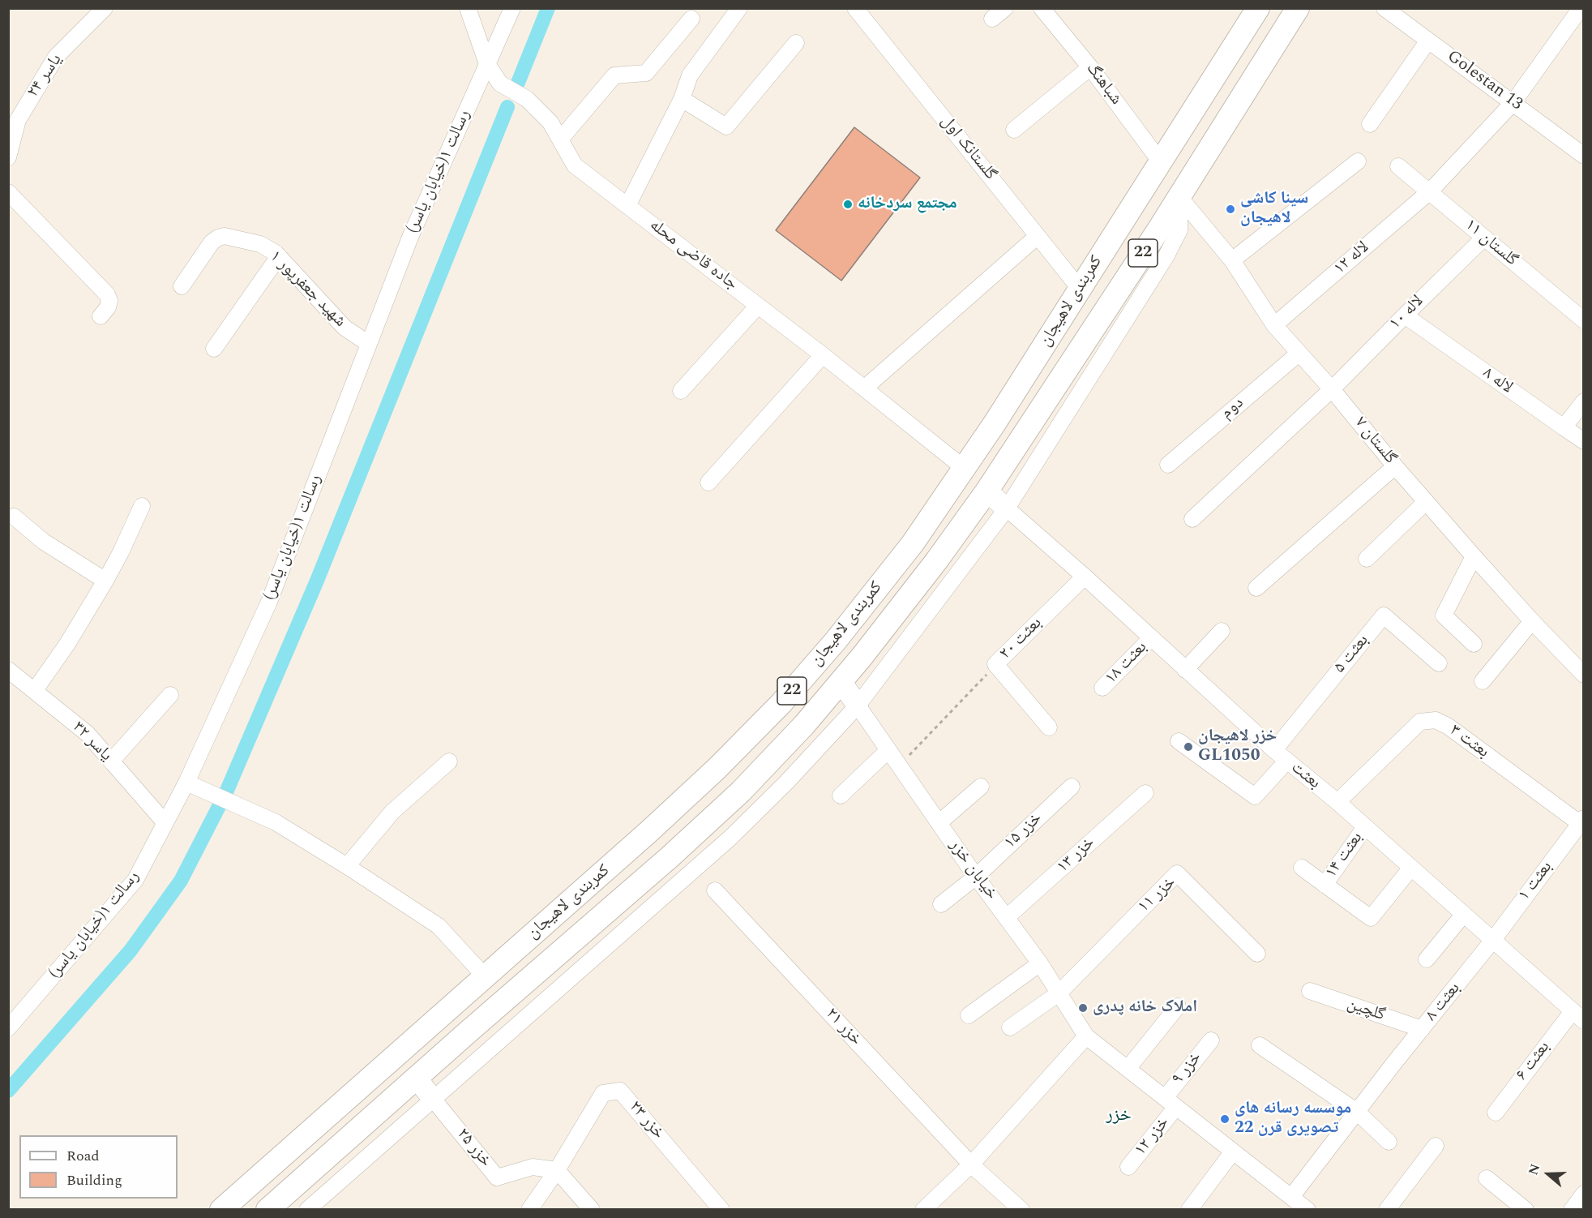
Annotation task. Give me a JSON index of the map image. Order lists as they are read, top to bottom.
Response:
{
  "streets": {
    "highway": ["22", "کمربندی لاهیجان"],
    "street": [
      "یاسر ۲۴",
      "Golestan 13",
      "شباهنگ",
      "گلستانک اول",
      "رسالت ۱(خیابان یاسر)",
      "گلستان ۱۱",
      "جاده قاضی محله",
      "لاله ۱۲",
      "شهید جعفرپور ۱",
      "لاله ۱۰",
      "لاله ۸",
      "دوم",
      "گلستان ۷",
      "بعثت ۲۰",
      "بعثت ۵",
      "بعثت ۱۸",
      "یاسر ۳۲",
      "بعثت ۳",
      "بعثت",
      "خزر ۱۵",
      "خزر ۱۳",
      "بعثت ۱۴",
      "خیابان خزر",
      "بعثت ۱",
      "خزر ۱۱",
      "بعثت ۸",
      "گلچین",
      "خزر ۲۱",
      "بعثت ۶",
      "خزر ۹",
      "خزر ۲۳",
      "خزر ۱۲",
      "خزر ۲۵"
    ]
  },
  "crossings": [
    ["Golestan 13", "لاله ۱۲"],
    ["شباهنگ", "کمربندی لاهیجان"],
    ["گلستانک اول", "کمربندی لاهیجان"],
    ["رسالت ۱(خیابان یاسر)", "جاده قاضی محله"],
    ["رسالت ۱(خیابان یاسر)", "شهید جعفرپور ۱"],
    ["رسالت ۱(خیابان یاسر)", "یاسر ۳۲"],
    ["گلستان ۱۱", "لاله ۱۲"],
    ["گلستان ۱۱", "لاله ۱۰"],
    ["جاده قاضی محله", "کمربندی لاهیجان"],
    ["لاله ۱۲", "گلستان ۷"],
    ["کمربندی لاهیجان", "گلستان ۷"],
    ["لاله ۱۰", "لاله ۸"],
    ["لاله ۱۰", "گلستان ۷"],
    ["دوم", "گلستان ۷"],
    ["بعثت ۲۰", "بعثت"],
    ["بعثت ۵", "بعثت"],
    ["بعثت ۱۸", "بعثت"],
    ["بعثت ۳", "بعثت"],
    ["بعثت ۳", "بعثت ۱"],
    ["بعثت", "بعثت ۱۴"],
    ["بعثت", "بعثت ۱"],
    ["بعثت", "بعثت ۸"],
    ["بعثت", "بعثت ۶"],
    ["خزر ۱۵", "خیابان خزر"],
    ["خزر ۱۳", "خیابان خزر"],
    ["خیابان خزر", "خزر ۱۱"],
    ["خیابان خزر", "بعثت ۸"],
    ["خیابان خزر", "خزر ۹"],
    ["خیابان خزر", "خزر ۱۲"],
    ["بعثت ۱", "بعثت ۸"],
    ["بعثت ۸", "گلچین"],
    ["خزر ۹", "خزر ۱۲"],
    ["خزر ۲۳", "خزر ۲۵"]
  ],
  "districts": ["خزر"],
  "places": [
    "مجتمع سردخانه",
    "سینا کاشی لاهیجان",
    "خزر لاهیجان GL1050",
    "املاک خانه پدری",
    "موسسه رسانه های تصویری قرن 22"
  ],
  "legend": ["Road", "Building"],
  "north": "left"
}
